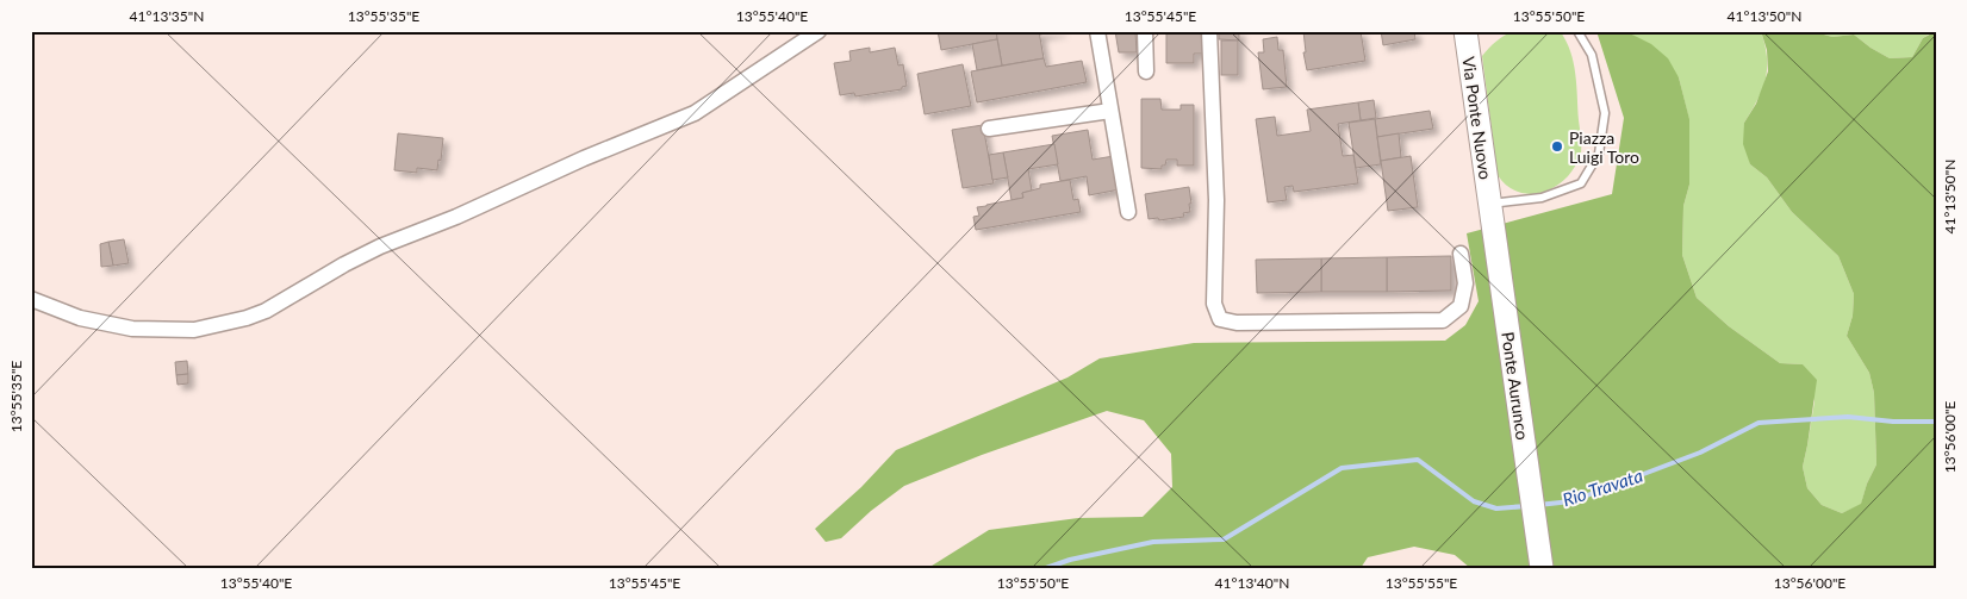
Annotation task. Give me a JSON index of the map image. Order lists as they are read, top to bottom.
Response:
{
  "streets": {
    "street": ["Via Ponte Nuovo", "Ponte Aurunco"]
  },
  "crossings": [
    ["Via Ponte Nuovo", "Ponte Aurunco"]
  ],
  "water": ["Rio Travata"],
  "places": ["Piazza Luigi Toro"],
  "coordinates": [
    "41°13'35\"N",
    "13°55'35\"E",
    "13°55'40\"E",
    "13°55'45\"E",
    "13°55'50\"E",
    "41°13'50\"N",
    "13°56'00\"E",
    "41°13'40\"N",
    "13°55'55\"E"
  ]
}
